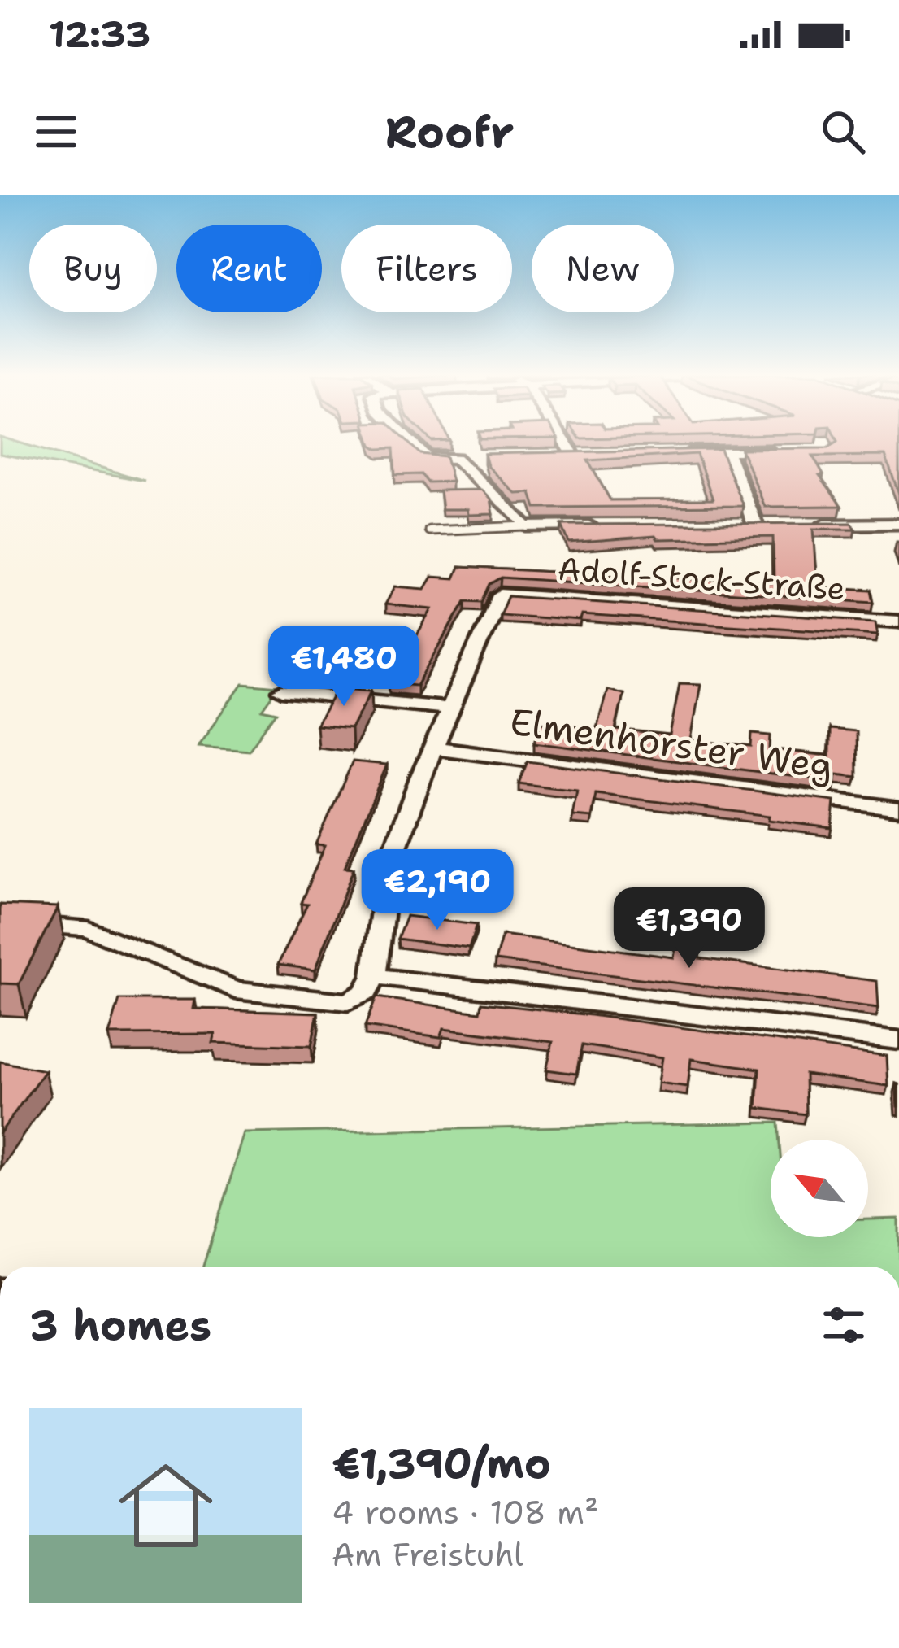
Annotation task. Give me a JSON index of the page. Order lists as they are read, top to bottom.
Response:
{
  "streets": {
    "street": ["Adolf-Stock-Straße", "Elmenhorster Weg"]
  },
  "north": "top left",
  "page": {
    "status": "12:33",
    "header": "Roofr",
    "chip": [
      "Buy",
      "Rent",
      "Filters",
      "New"
    ],
    "price": ["€1,480", "€2,190", "€1,390"],
    "heading": "3 homes",
    "list": [
      {
        "name": "€1,390/mo",
        "note": "4 rooms · 108 m² · Am Freistuhl"
      }
    ]
  }
}
